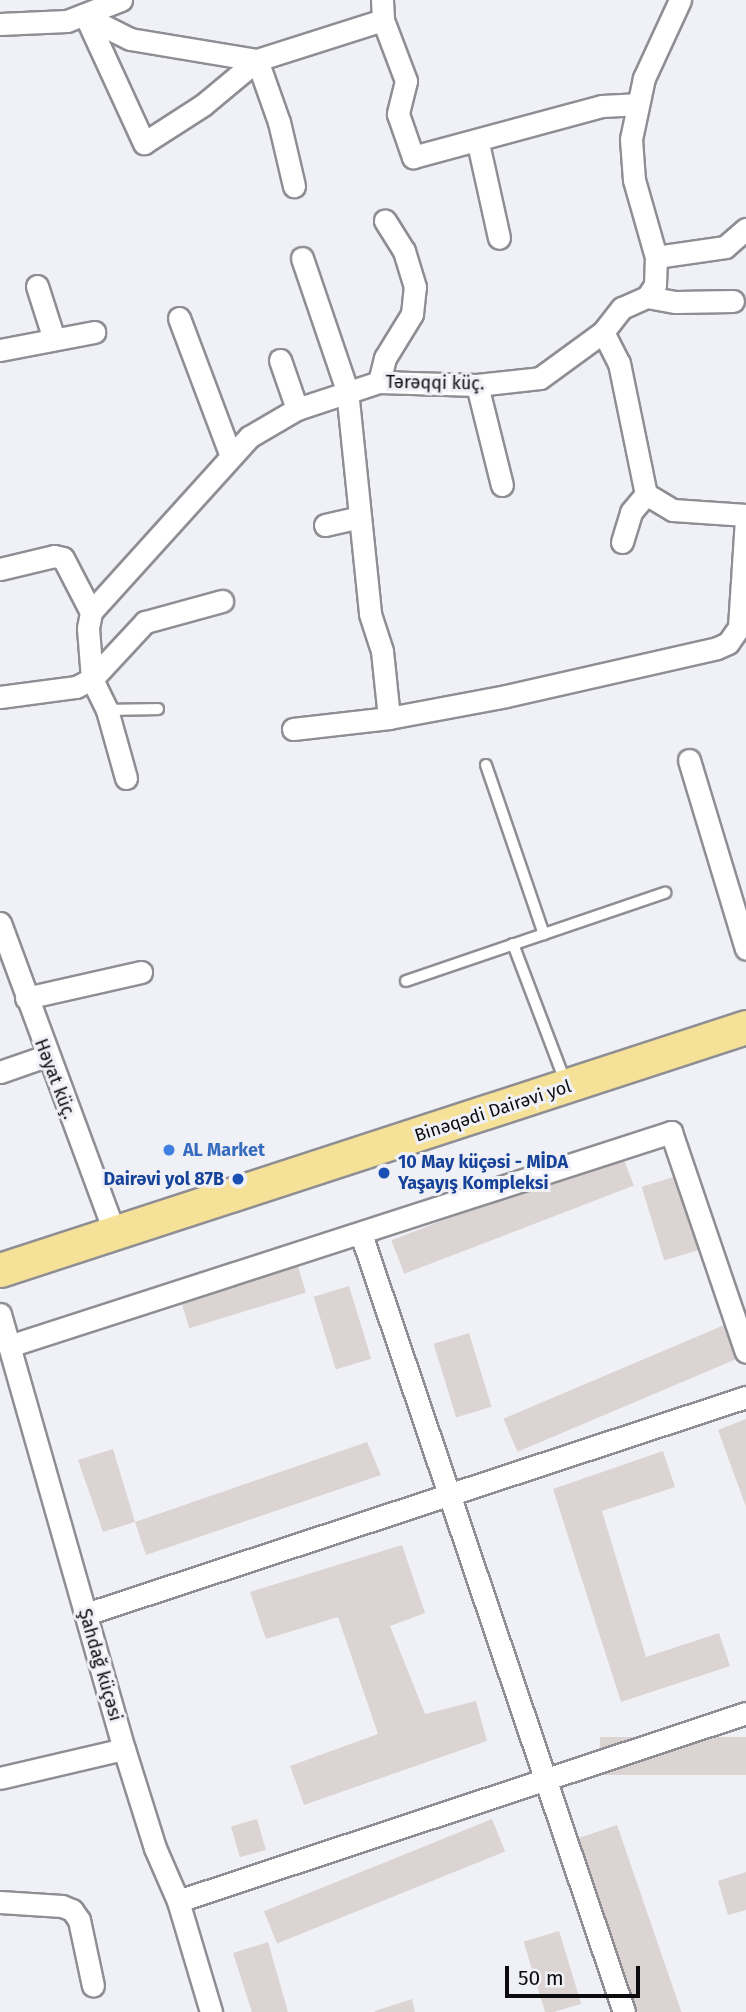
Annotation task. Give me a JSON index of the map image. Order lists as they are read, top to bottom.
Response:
{
  "streets": {
    "main road": ["Binəqədi Dairəvi yol"],
    "street": ["Tərəqqi küç.", "Həyat küç.", "Şahdağ küçəsi"]
  },
  "crossings": [
    ["Həyat küç.", "Binəqədi Dairəvi yol"]
  ],
  "places": ["AL Market", "10 May küçəsi - MİDA Yaşayış Kompleksi", "Dairəvi yol 87B"],
  "scale_bar": "50 m"
}
